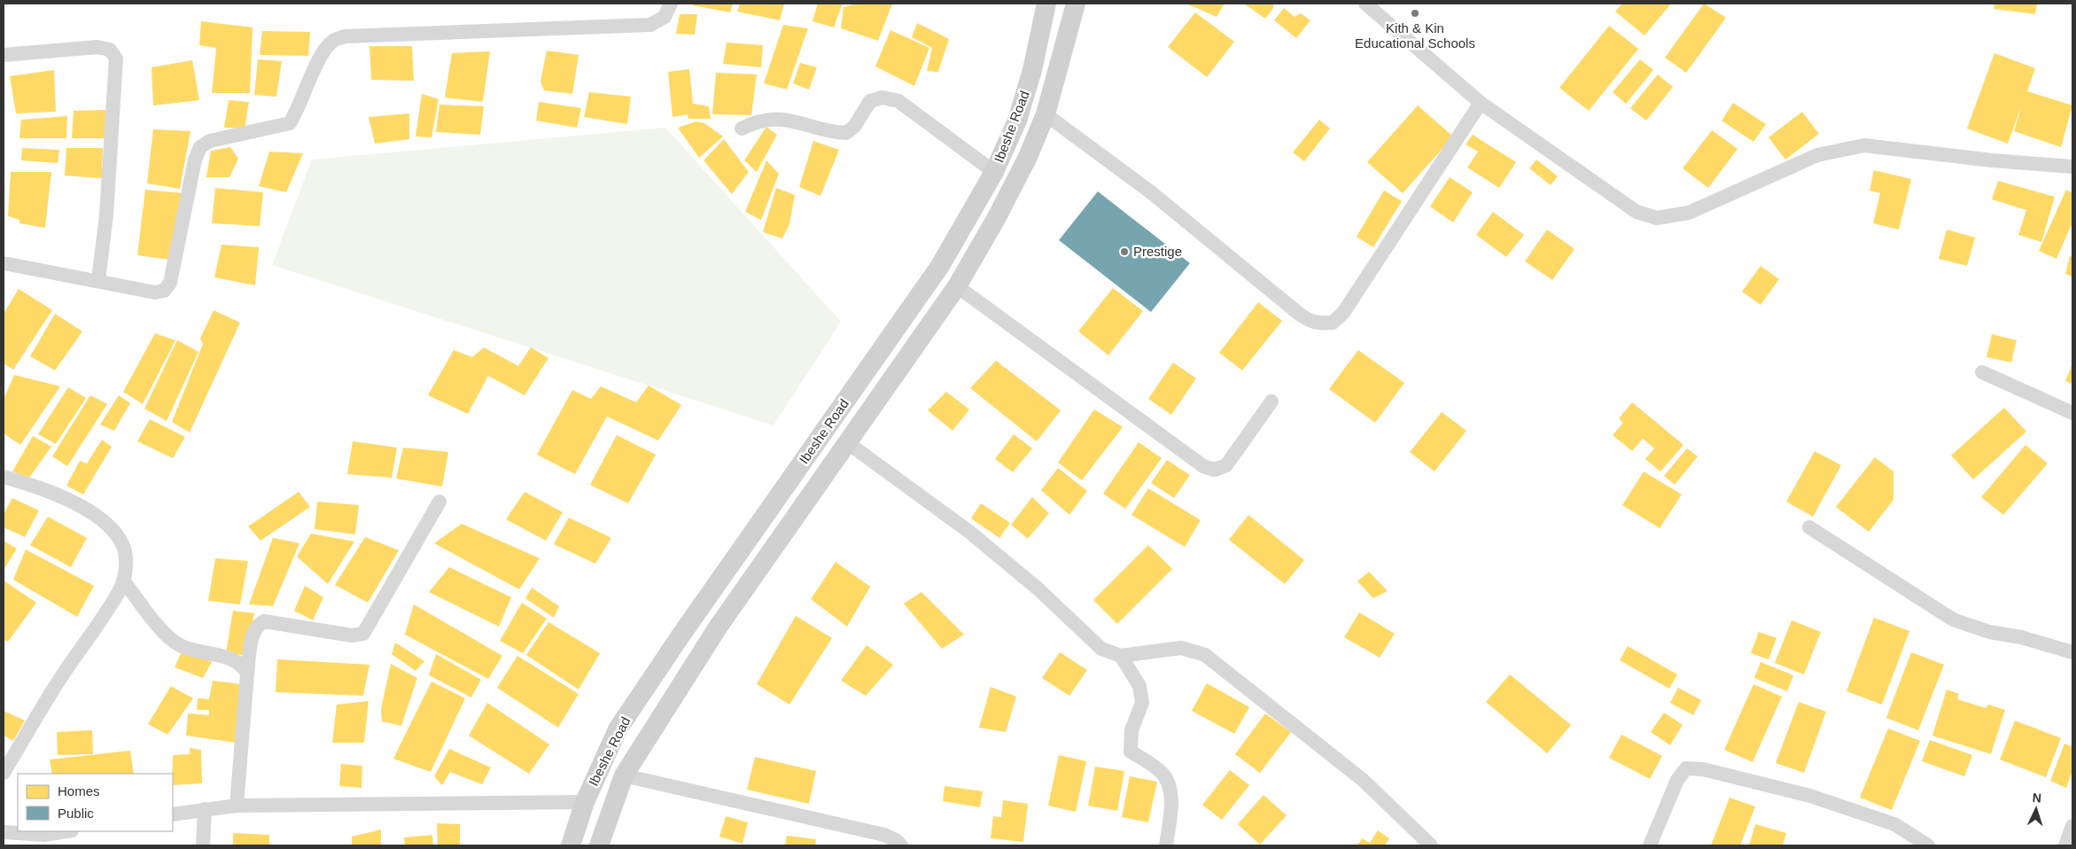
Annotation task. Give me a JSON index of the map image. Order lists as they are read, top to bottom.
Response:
{
  "streets": {
    "main road": ["Ibeshe Road"]
  },
  "places": ["Kith & Kin Educational Schools", "Prestige"],
  "legend": ["Homes", "Public"],
  "north": "top"
}
